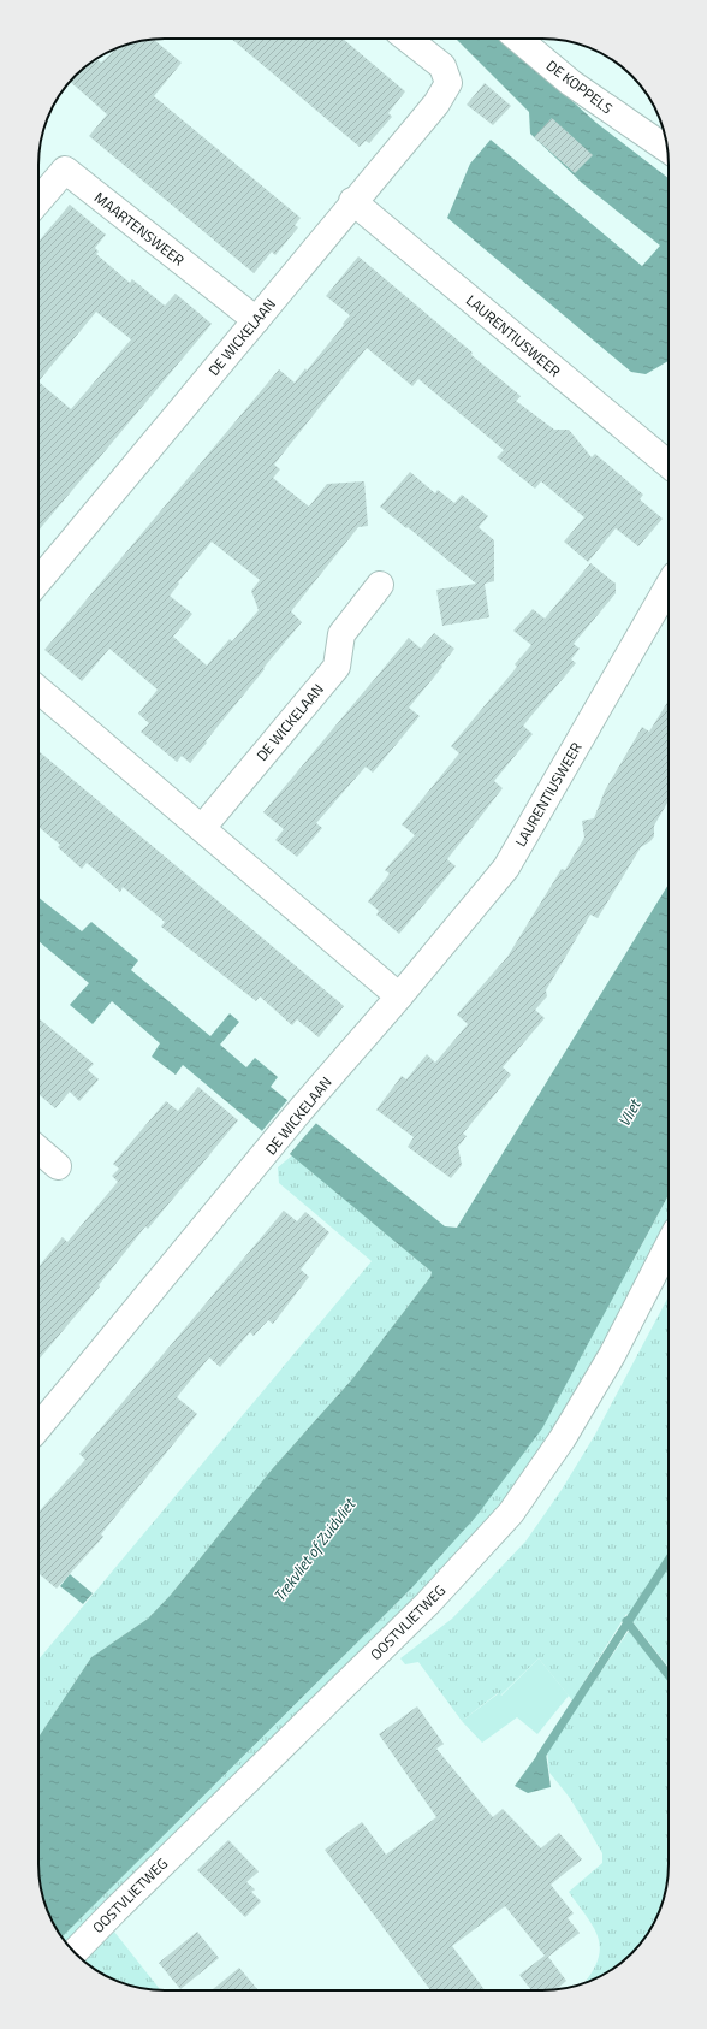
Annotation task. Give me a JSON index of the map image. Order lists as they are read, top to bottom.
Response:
{
  "streets": {
    "street": [
      "DE KOPPELS",
      "MAARTENSWEER",
      "LAURENTIUSWEER",
      "DE WICKELAAN",
      "OOSTVLIETWEG"
    ]
  },
  "crossings": [
    ["MAARTENSWEER", "DE WICKELAAN"],
    ["LAURENTIUSWEER", "DE WICKELAAN"]
  ],
  "water": ["Vliet", "Trekvliet of Zuidvliet"]
}
